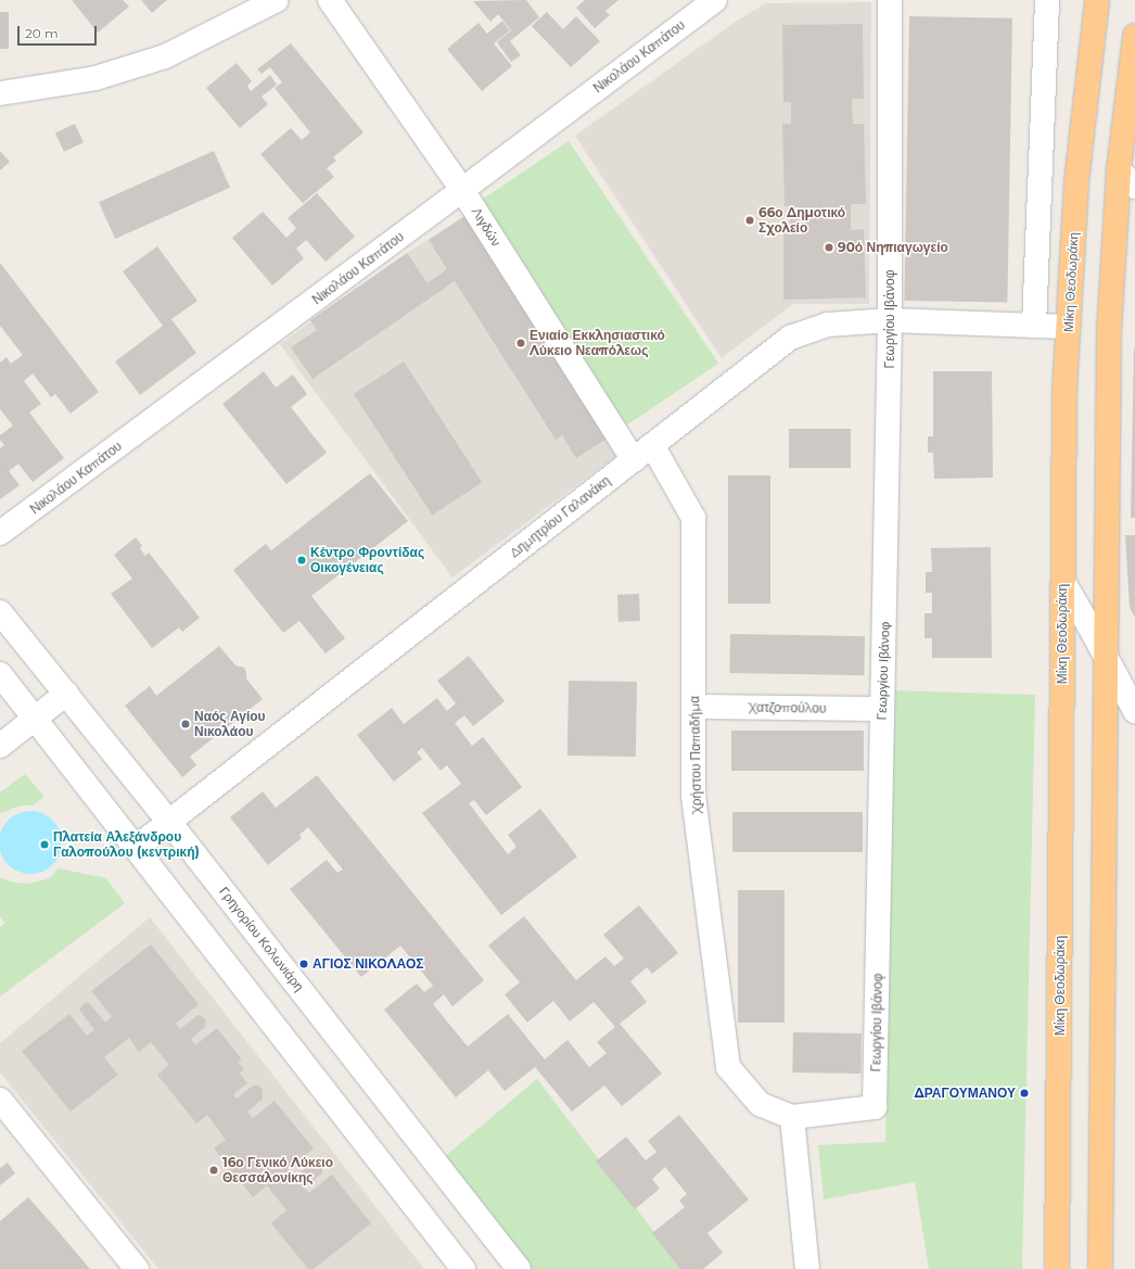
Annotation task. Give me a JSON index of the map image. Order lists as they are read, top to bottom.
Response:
{
  "streets": {
    "highway": ["Μίκη Θεοδωράκη"],
    "street": [
      "Νικολάου Καπάτου",
      "Λιγδών",
      "Γεωργίου Ιβάνοφ",
      "Δημητρίου Γαλανάκη",
      "Χατζοπούλου",
      "Χρήστου Παπαδήμα",
      "Γρηγορίου Κολωνιάρη"
    ]
  },
  "crossings": [
    ["Νικολάου Καπάτου", "Λιγδών"],
    ["Λιγδών", "Δημητρίου Γαλανάκη"],
    ["Μίκη Θεοδωράκη", "Δημητρίου Γαλανάκη"],
    ["Γεωργίου Ιβάνοφ", "Δημητρίου Γαλανάκη"],
    ["Γεωργίου Ιβάνοφ", "Χατζοπούλου"],
    ["Γεωργίου Ιβάνοφ", "Χρήστου Παπαδήμα"],
    ["Δημητρίου Γαλανάκη", "Χρήστου Παπαδήμα"],
    ["Δημητρίου Γαλανάκη", "Γρηγορίου Κολωνιάρη"],
    ["Χατζοπούλου", "Χρήστου Παπαδήμα"]
  ],
  "places": [
    "66ο Δημοτικό Σχολείο",
    "90ό Νηπιαγωγείο",
    "Ενιαίο Εκκλησιαστικό Λύκειο Νεαπόλεως",
    "Κέντρο Φροντίδας Οικογένειας",
    "Ναός Αγίου Νικολάου",
    "Πλατεία Αλεξάνδρου Γαλοπούλου (κεντρική)",
    "ΑΓΙΟΣ ΝΙΚΟΛΑΟΣ",
    "ΔΡΑΓΟΥΜΑΝΟΥ",
    "16ο Γενικό Λύκειο Θεσσαλονίκης"
  ],
  "scale_bar": "20 m"
}
